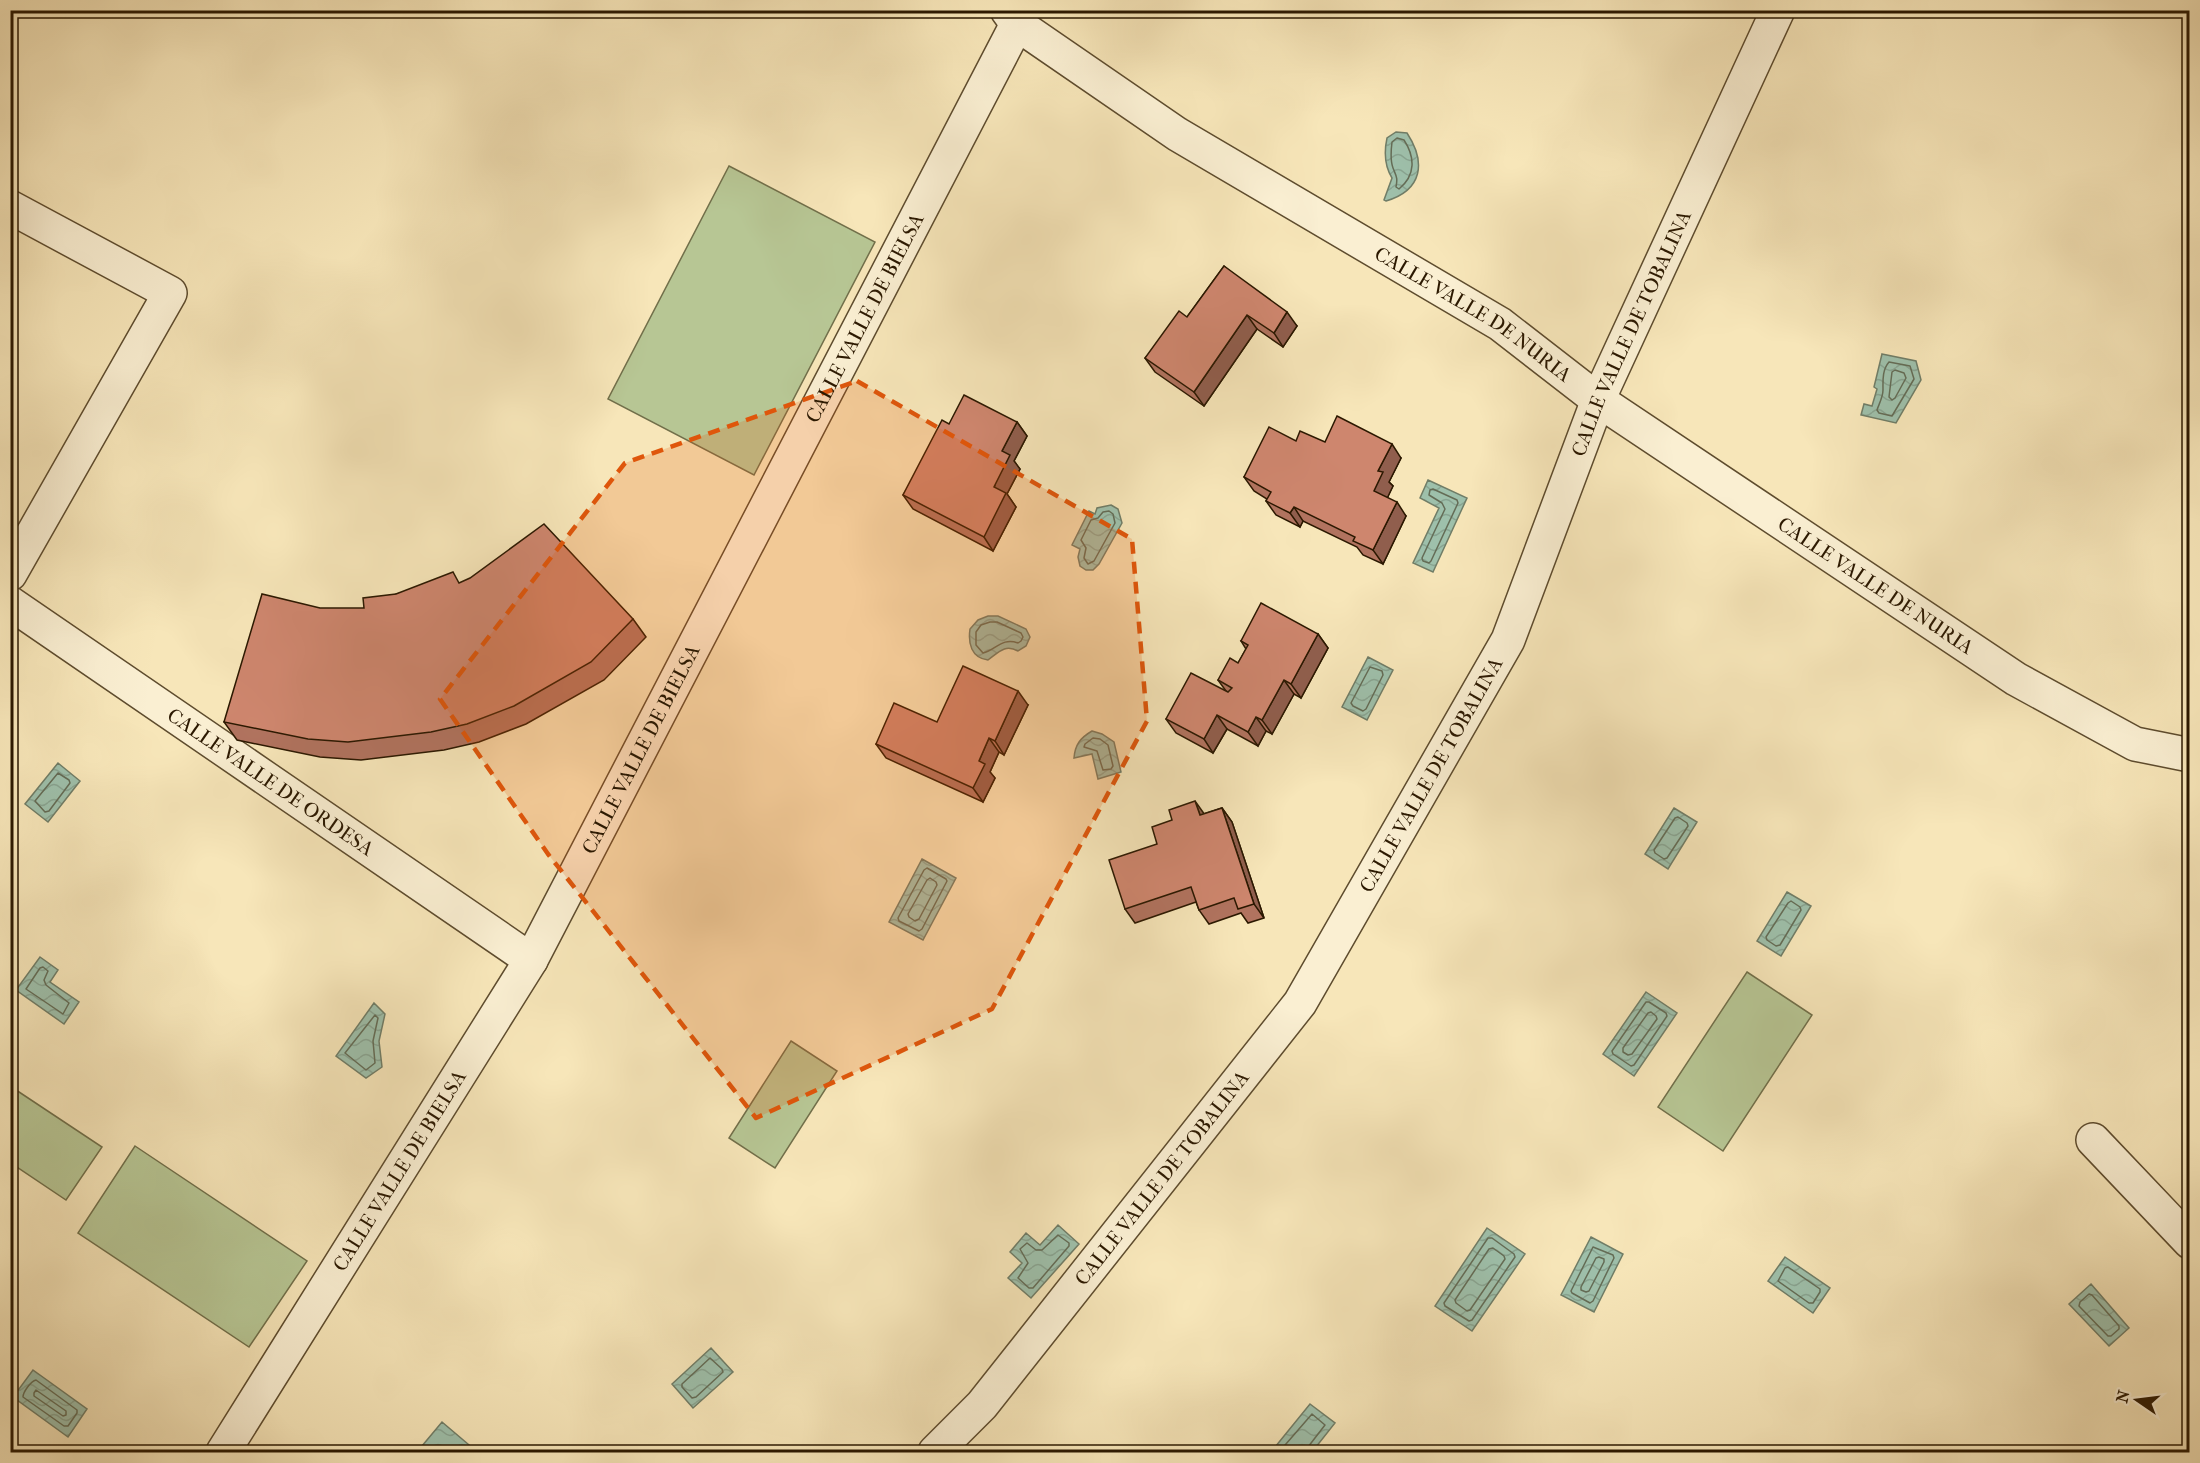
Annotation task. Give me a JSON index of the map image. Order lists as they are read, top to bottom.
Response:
{
  "streets": {
    "street": [
      "CALLE VALLE DE NURIA",
      "CALLE VALLE DE BIELSA",
      "CALLE VALLE DE TOBALINA",
      "CALLE VALLE DE ORDESA"
    ]
  },
  "crossings": [
    ["CALLE VALLE DE NURIA", "CALLE VALLE DE BIELSA"],
    ["CALLE VALLE DE NURIA", "CALLE VALLE DE TOBALINA"],
    ["CALLE VALLE DE BIELSA", "CALLE VALLE DE ORDESA"]
  ],
  "north": "left"
}
